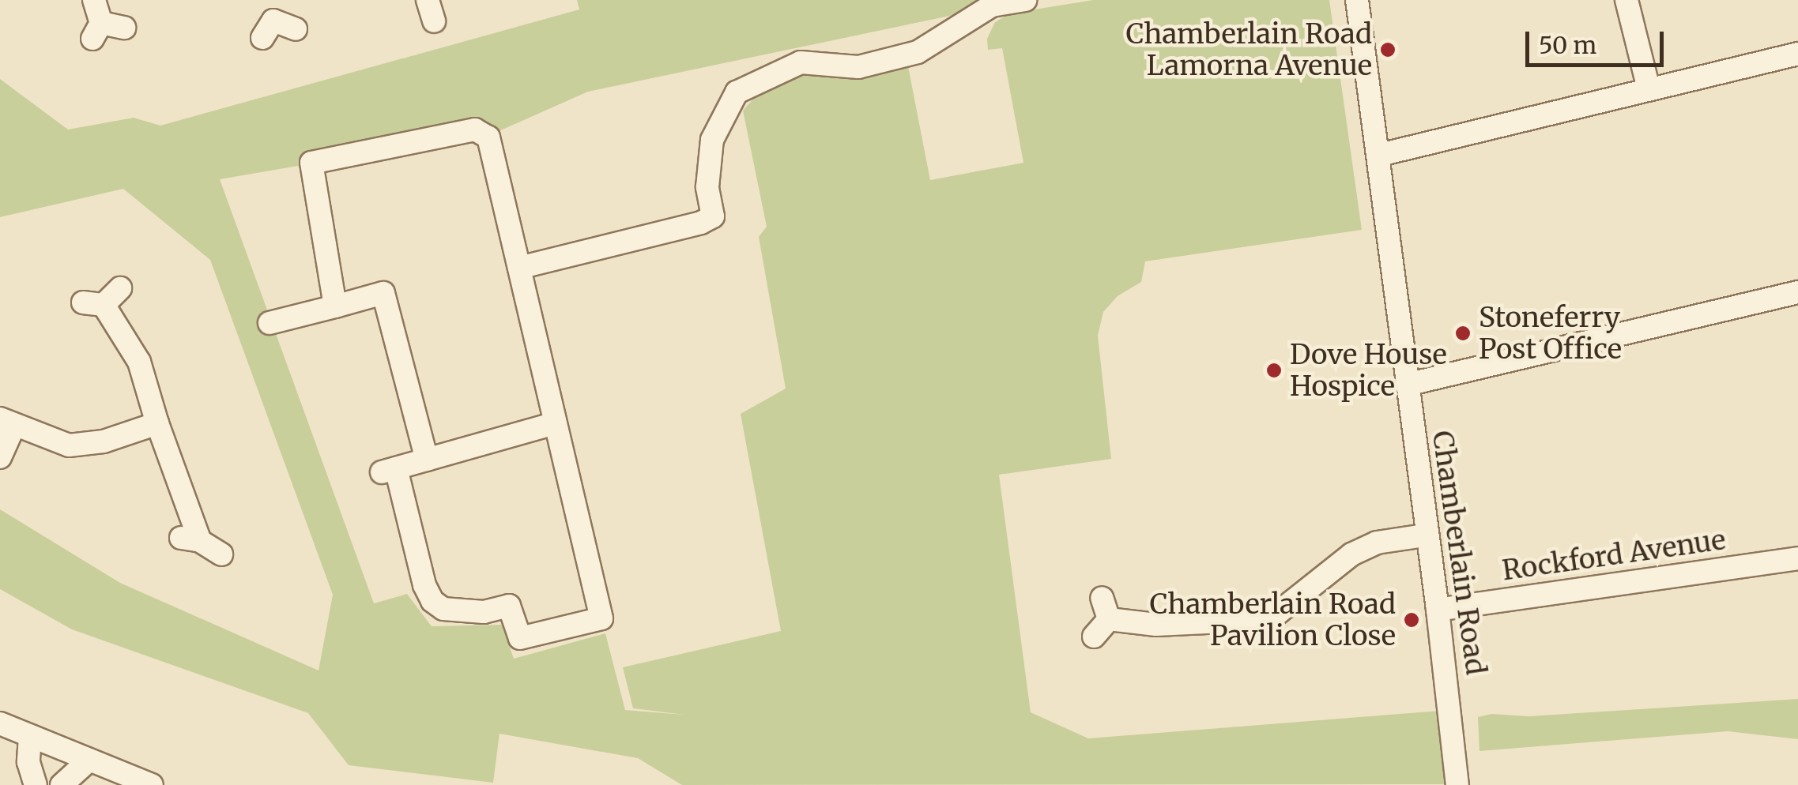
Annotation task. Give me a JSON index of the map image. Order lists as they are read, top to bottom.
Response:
{
  "streets": {
    "street": ["Chamberlain Road", "Rockford Avenue"]
  },
  "crossings": [
    ["Chamberlain Road", "Rockford Avenue"]
  ],
  "places": [
    "Chamberlain Road Lamorna Avenue",
    "Stoneferry Post Office",
    "Dove House Hospice",
    "Chamberlain Road Pavilion Close"
  ],
  "scale_bar": "50 m"
}
